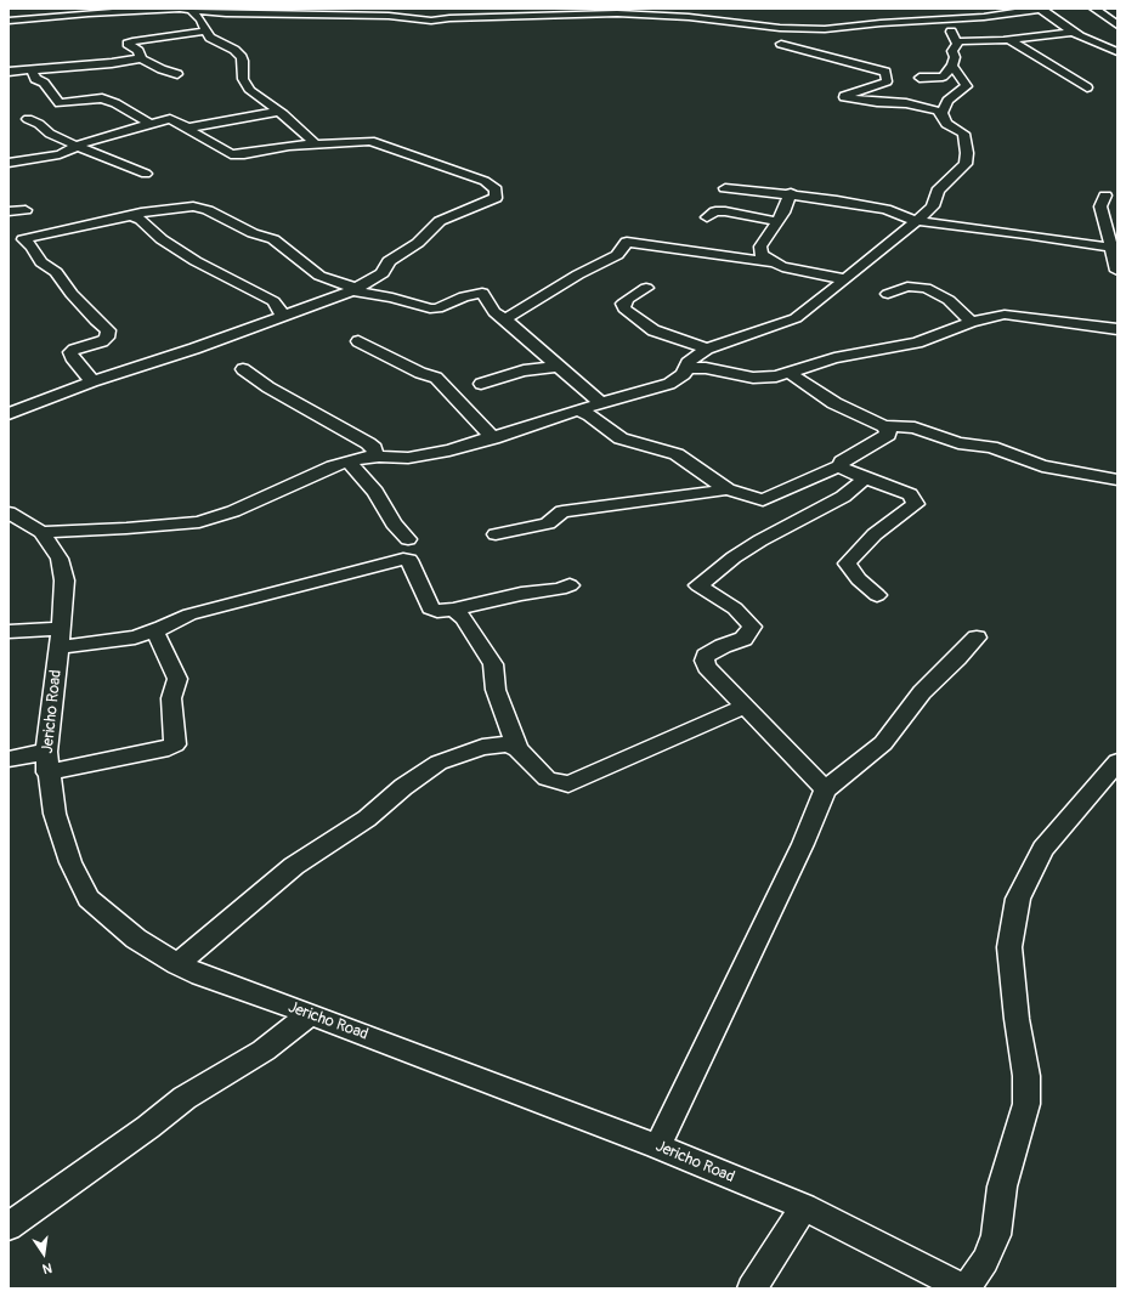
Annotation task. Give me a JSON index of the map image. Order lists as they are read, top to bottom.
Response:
{
  "streets": {
    "street": ["Jericho Road"]
  },
  "north": "bottom"
}
